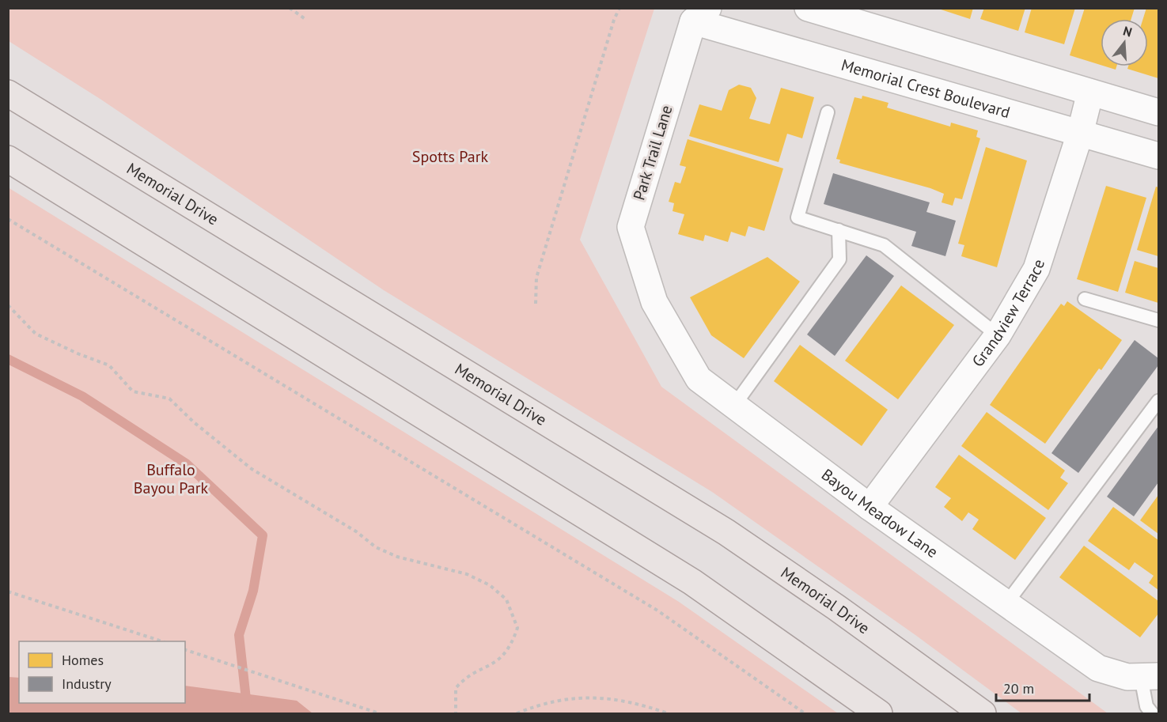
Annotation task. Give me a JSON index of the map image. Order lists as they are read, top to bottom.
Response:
{
  "streets": {
    "main road": ["Memorial Drive"],
    "street": [
      "Memorial Crest Boulevard",
      "Park Trail Lane",
      "Grandview Terrace",
      "Bayou Meadow Lane"
    ]
  },
  "crossings": [
    ["Memorial Crest Boulevard", "Park Trail Lane"],
    ["Memorial Crest Boulevard", "Grandview Terrace"],
    ["Park Trail Lane", "Bayou Meadow Lane"],
    ["Grandview Terrace", "Bayou Meadow Lane"]
  ],
  "parks": ["Spotts Park", "Buffalo Bayou Park"],
  "legend": ["Homes", "Industry"],
  "scale_bar": "20 m",
  "north": "top"
}
